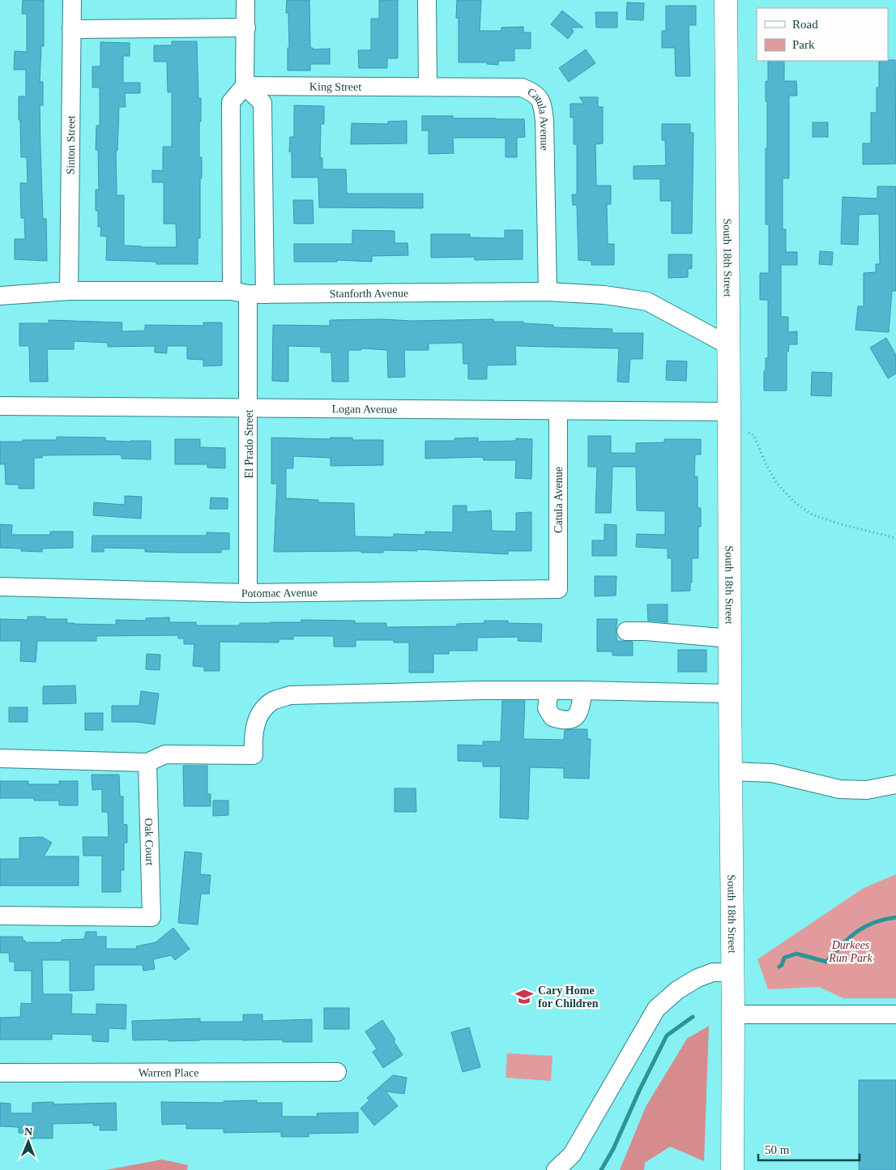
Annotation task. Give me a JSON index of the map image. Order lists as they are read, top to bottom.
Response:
{
  "streets": {
    "main road": ["South 18th Street"],
    "street": [
      "King Street",
      "Catula Avenue",
      "Sinton Street",
      "Stanforth Avenue",
      "Logan Avenue",
      "El Prado Street",
      "Potomac Avenue",
      "Oak Court",
      "Warren Place"
    ]
  },
  "crossings": [
    ["King Street", "Catula Avenue"],
    ["King Street", "El Prado Street"],
    ["Catula Avenue", "Stanforth Avenue"],
    ["Catula Avenue", "Logan Avenue"],
    ["Catula Avenue", "Potomac Avenue"],
    ["Sinton Street", "Stanforth Avenue"],
    ["South 18th Street", "Stanforth Avenue"],
    ["South 18th Street", "Logan Avenue"],
    ["Stanforth Avenue", "El Prado Street"],
    ["Logan Avenue", "El Prado Street"],
    ["El Prado Street", "Potomac Avenue"]
  ],
  "parks": ["Durkees Run Park"],
  "places": {
    "school or university": ["Cary Home for Children"]
  },
  "legend": ["Road", "Park"],
  "scale_bar": "50 m",
  "north": "top"
}
